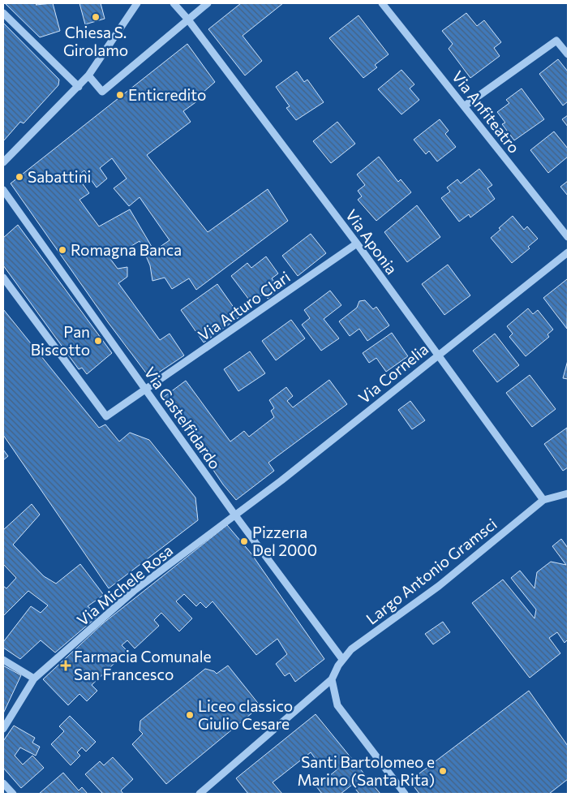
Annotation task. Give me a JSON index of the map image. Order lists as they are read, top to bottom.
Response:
{
  "streets": {
    "street": [
      "Via Anfiteatro",
      "Via Aponia",
      "Via Arturo Clari",
      "Via Cornelia",
      "Via Castelfidardo",
      "Largo Antonio Gramsci",
      "Via Michele Rosa"
    ]
  },
  "crossings": [
    ["Via Aponia", "Via Arturo Clari"],
    ["Via Aponia", "Via Cornelia"],
    ["Via Aponia", "Largo Antonio Gramsci"],
    ["Via Arturo Clari", "Via Castelfidardo"],
    ["Via Cornelia", "Via Castelfidardo"],
    ["Via Cornelia", "Via Michele Rosa"],
    ["Via Castelfidardo", "Largo Antonio Gramsci"],
    ["Via Castelfidardo", "Via Michele Rosa"]
  ],
  "places": {
    "other": [
      "Chiesa S. Girolamo",
      "Enticredito",
      "Sabattini",
      "Romagna Banca",
      "Pan Biscotto",
      "Pizzerıa Del 2000",
      "Liceo classico Giulio Cesare",
      "Santi Bartolomeo e Marino (Santa Rita)"
    ],
    "health": ["Farmacia Comunale San Francesco"]
  }
}
